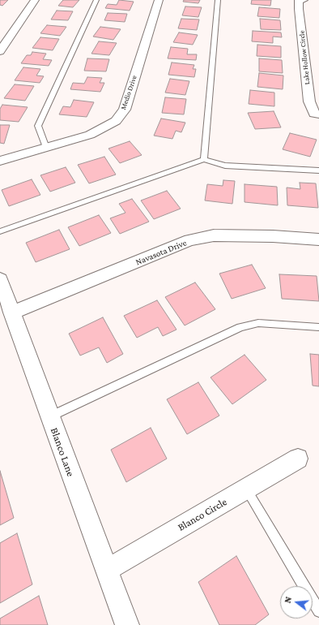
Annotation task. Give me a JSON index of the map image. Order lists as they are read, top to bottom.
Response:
{
  "streets": {
    "street": [
      "Lake Hollow Circle",
      "Medio Drive",
      "Navasota Drive",
      "Blanco Lane",
      "Blanco Circle"
    ]
  },
  "crossings": [
    ["Navasota Drive", "Blanco Lane"],
    ["Blanco Lane", "Blanco Circle"]
  ],
  "north": "left"
}
